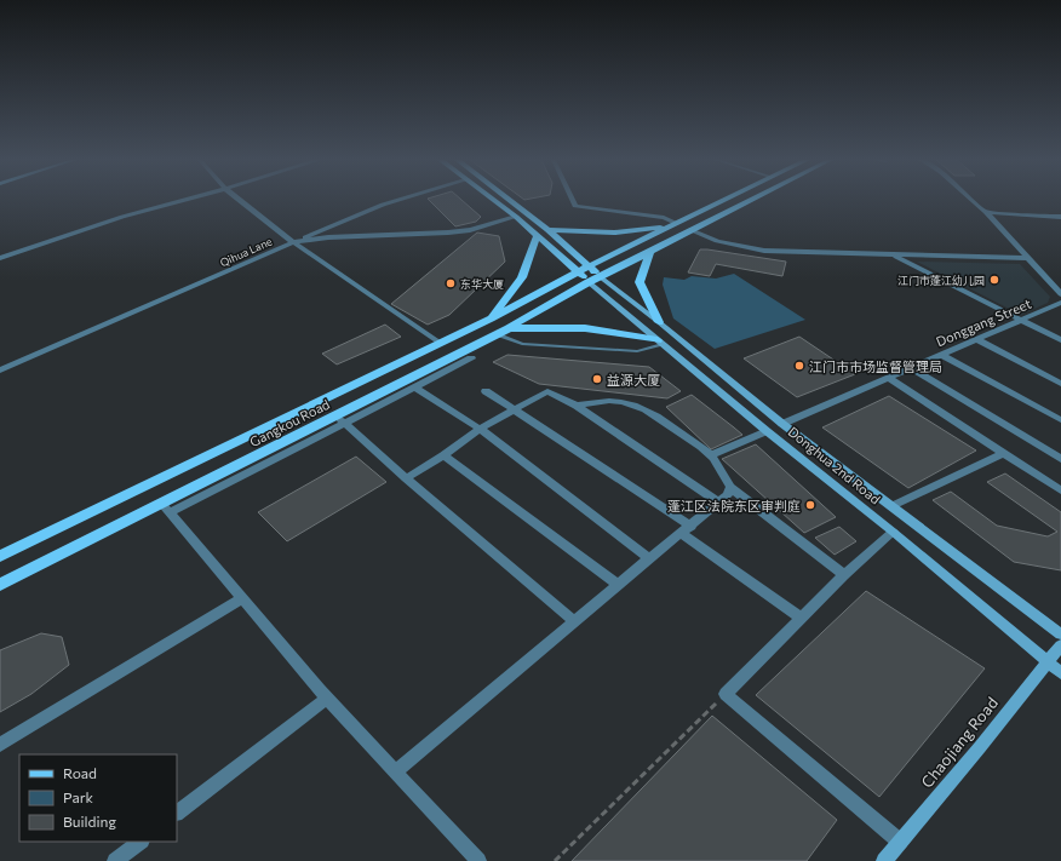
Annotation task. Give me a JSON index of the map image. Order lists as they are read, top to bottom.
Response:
{
  "streets": {
    "main road": ["Gangkou Road", "Donghua 2nd Road", "Chaojiang Road"],
    "street": ["Qihua Lane", "Donggang Street"]
  },
  "crossings": [
    ["Donggang Street", "Donghua 2nd Road"],
    ["Gangkou Road", "Donghua 2nd Road"],
    ["Donghua 2nd Road", "Chaojiang Road"]
  ],
  "places": [
    "江门市蓬江幼儿园",
    "东华大厦",
    "江门市市场监督管理局",
    "益源大厦",
    "蓬江区法院东区审判庭"
  ],
  "legend": ["Road", "Park", "Building"]
}
